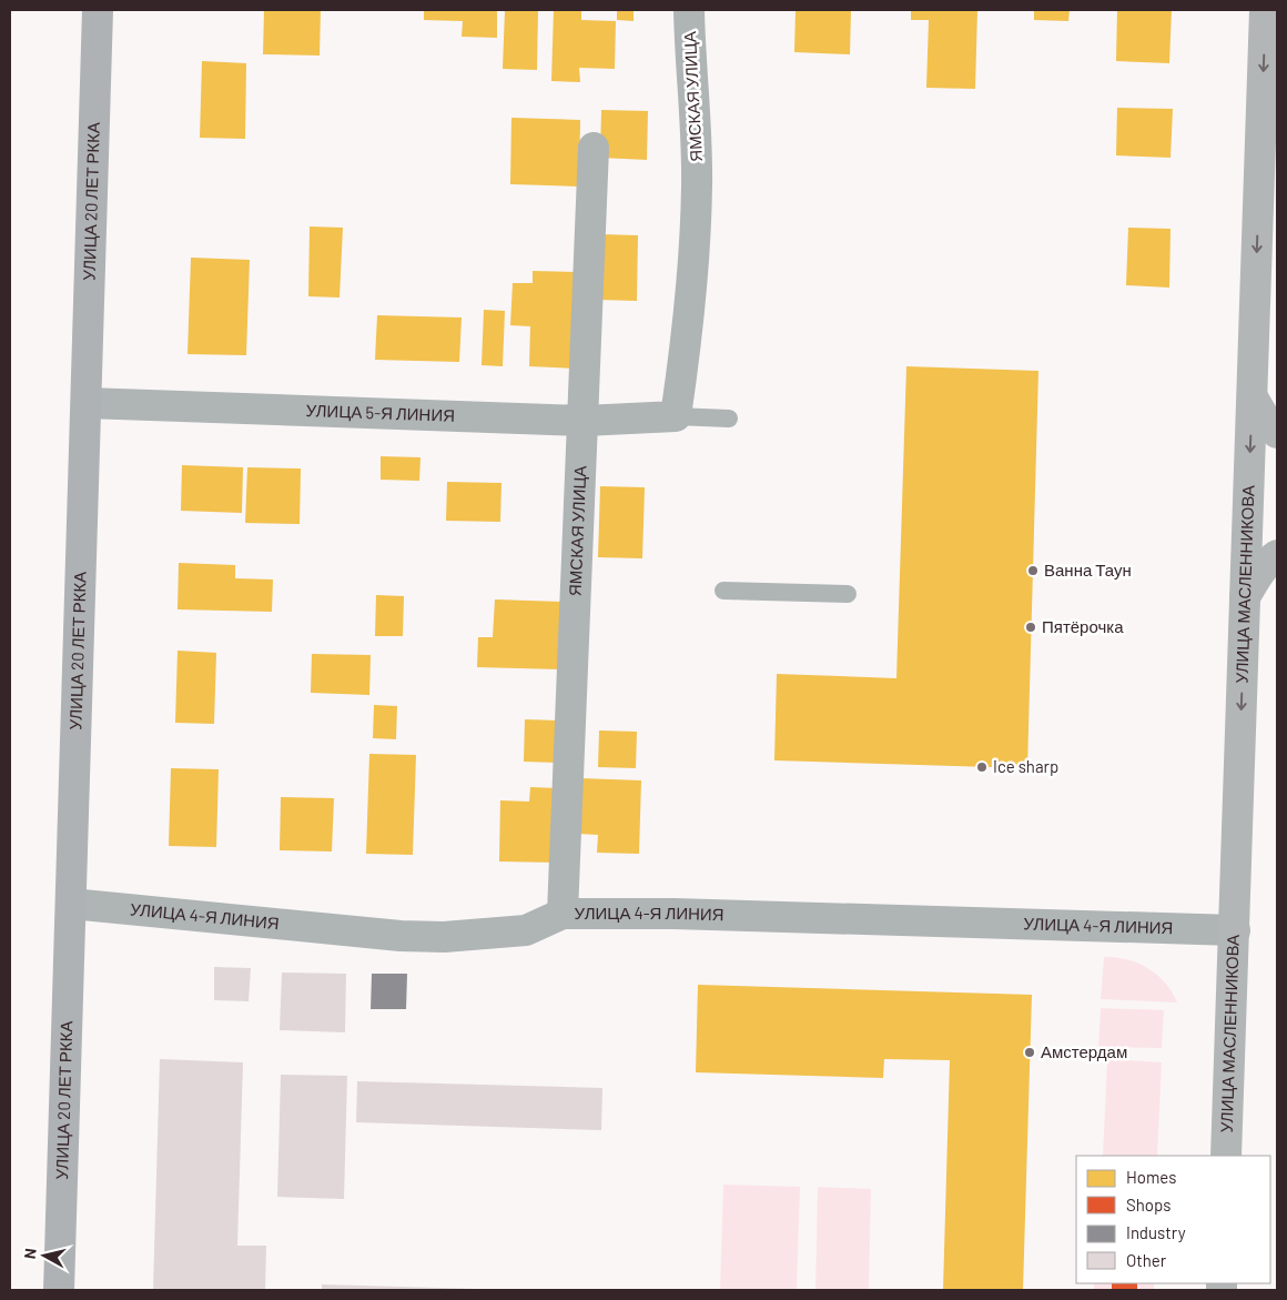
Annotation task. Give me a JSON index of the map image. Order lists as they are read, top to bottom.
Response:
{
  "streets": {
    "main road": ["УЛИЦА 20 ЛЕТ РККА", "УЛИЦА МАСЛЕННИКОВА"],
    "street": ["ЯМСКАЯ УЛИЦА", "УЛИЦА 5-Я ЛИНИЯ", "УЛИЦА 4-Я ЛИНИЯ"]
  },
  "crossings": [
    ["ЯМСКАЯ УЛИЦА", "УЛИЦА 5-Я ЛИНИЯ"],
    ["ЯМСКАЯ УЛИЦА", "УЛИЦА 4-Я ЛИНИЯ"],
    ["УЛИЦА 20 ЛЕТ РККА", "УЛИЦА 5-Я ЛИНИЯ"],
    ["УЛИЦА 20 ЛЕТ РККА", "УЛИЦА 4-Я ЛИНИЯ"],
    ["УЛИЦА МАСЛЕННИКОВА", "УЛИЦА 4-Я ЛИНИЯ"]
  ],
  "one_way": ["УЛИЦА МАСЛЕННИКОВА"],
  "places": [
    "Ванна Таун",
    "Пятёрочка",
    "Ice sharp",
    "Амстердам"
  ],
  "legend": [
    "Homes",
    "Shops",
    "Industry",
    "Other"
  ],
  "north": "left"
}
